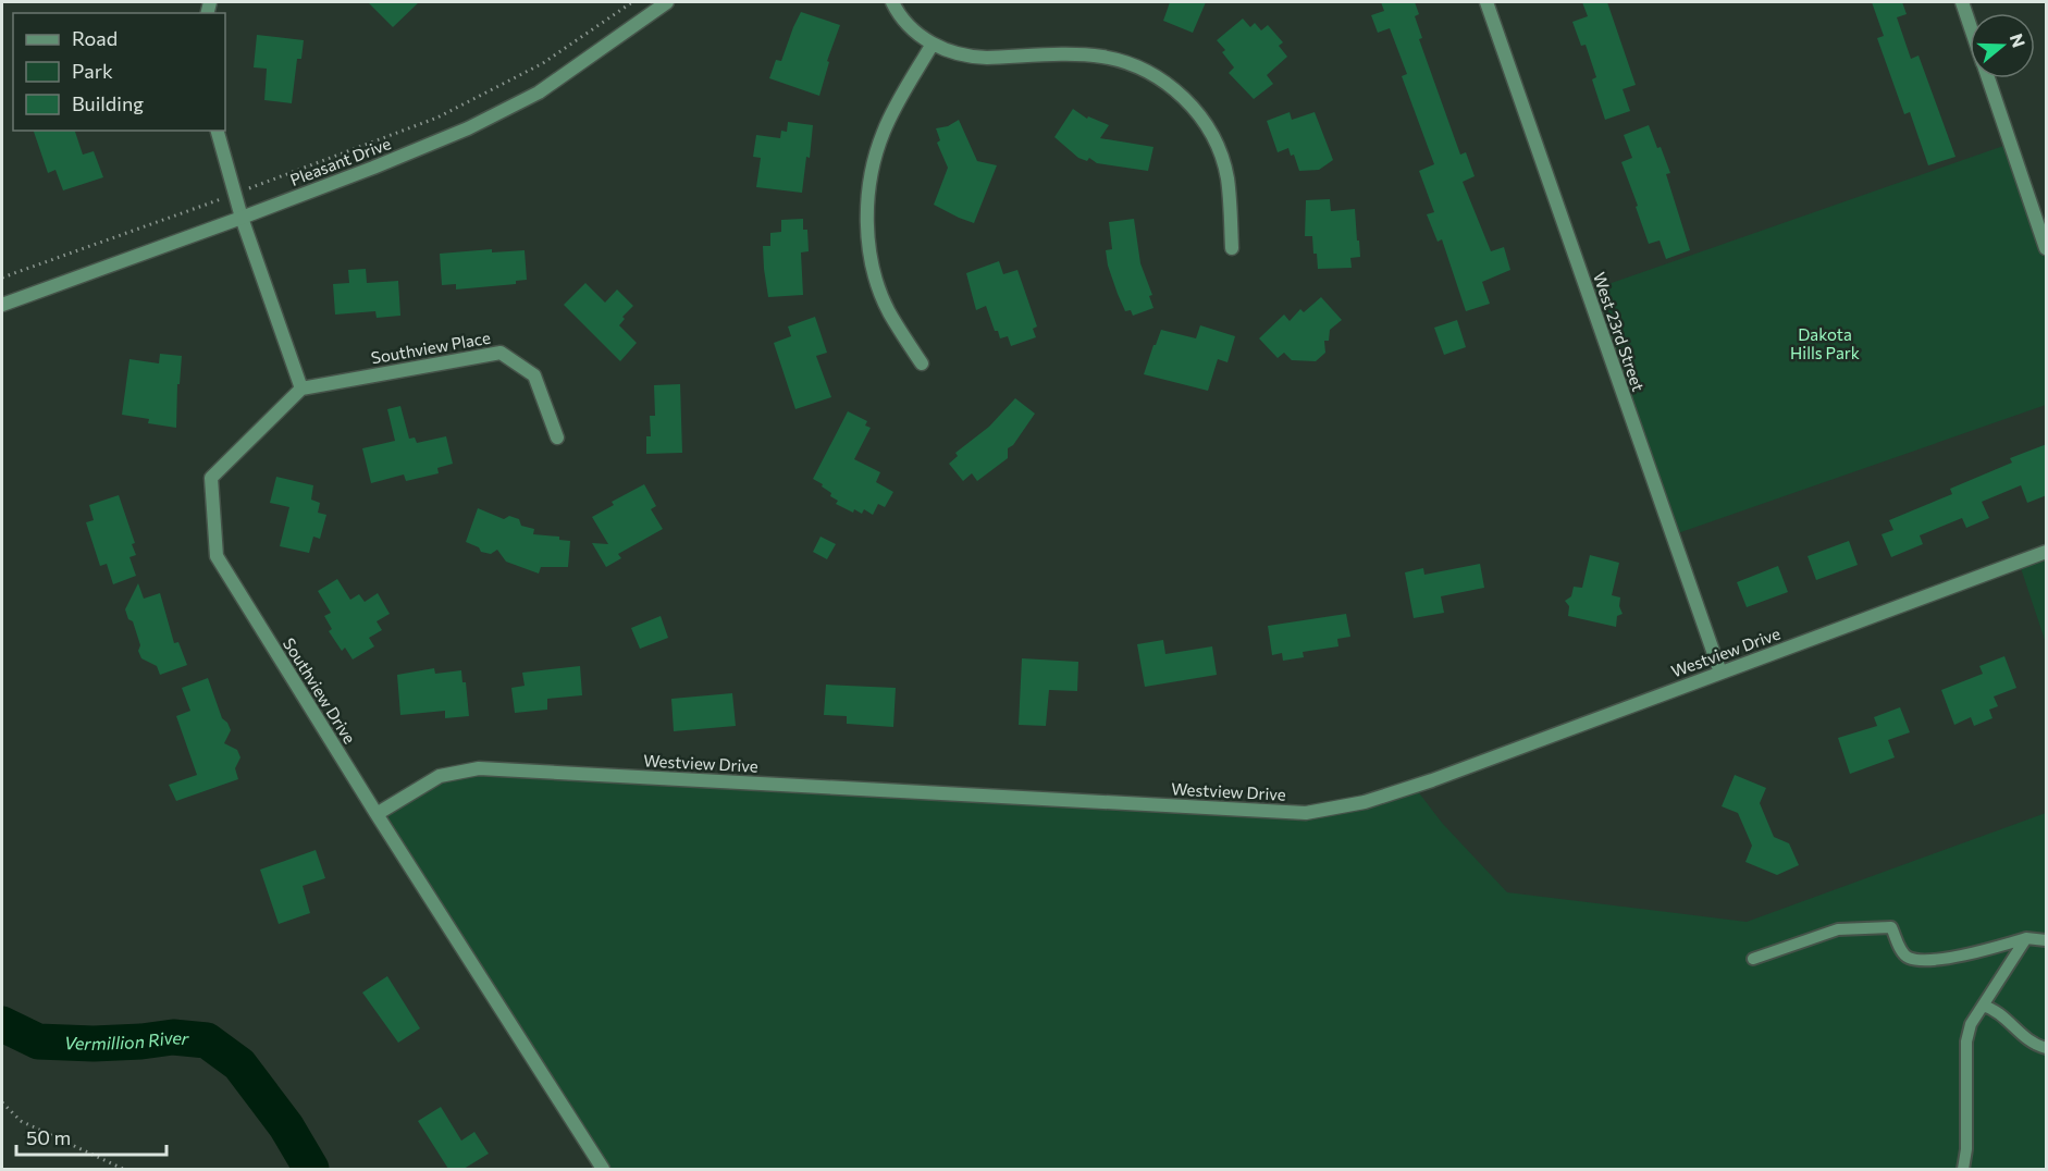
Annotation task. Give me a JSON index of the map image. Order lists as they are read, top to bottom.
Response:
{
  "streets": {
    "street": [
      "Pleasant Drive",
      "West 23rd Street",
      "Southview Place",
      "Westview Drive",
      "Southview Drive"
    ]
  },
  "crossings": [
    ["West 23rd Street", "Westview Drive"],
    ["Southview Place", "Southview Drive"],
    ["Westview Drive", "Southview Drive"]
  ],
  "water": ["Vermillion River"],
  "parks": ["Dakota Hills Park"],
  "legend": ["Road", "Park", "Building"],
  "scale_bar": "50 m",
  "north": "right"
}
